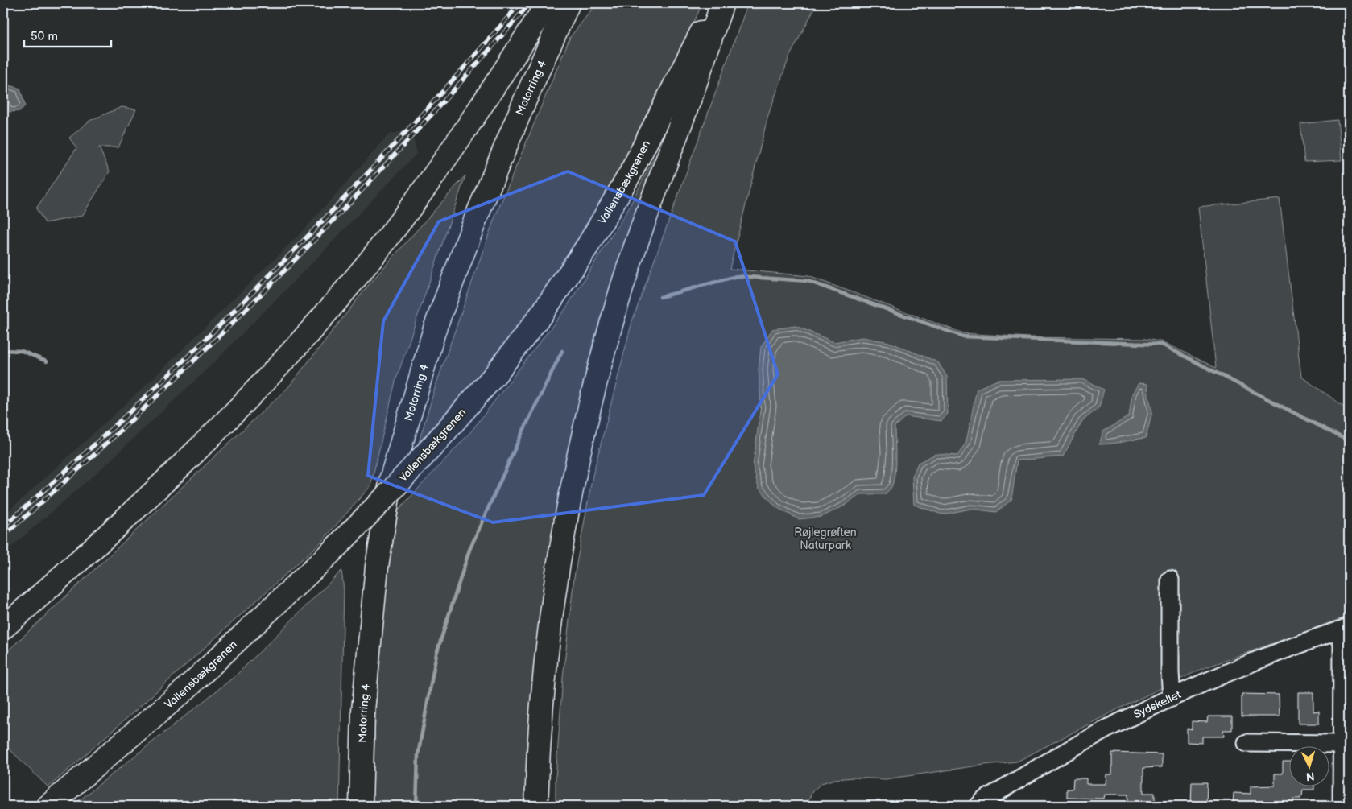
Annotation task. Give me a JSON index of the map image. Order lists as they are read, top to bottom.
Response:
{
  "streets": {
    "highway": ["Motorring 4", "Vallensbækgrenen"],
    "street": ["Sydskellet"]
  },
  "parks": ["Røjlegrøften Naturpark"],
  "scale_bar": "50 m",
  "north": "bottom"
}
